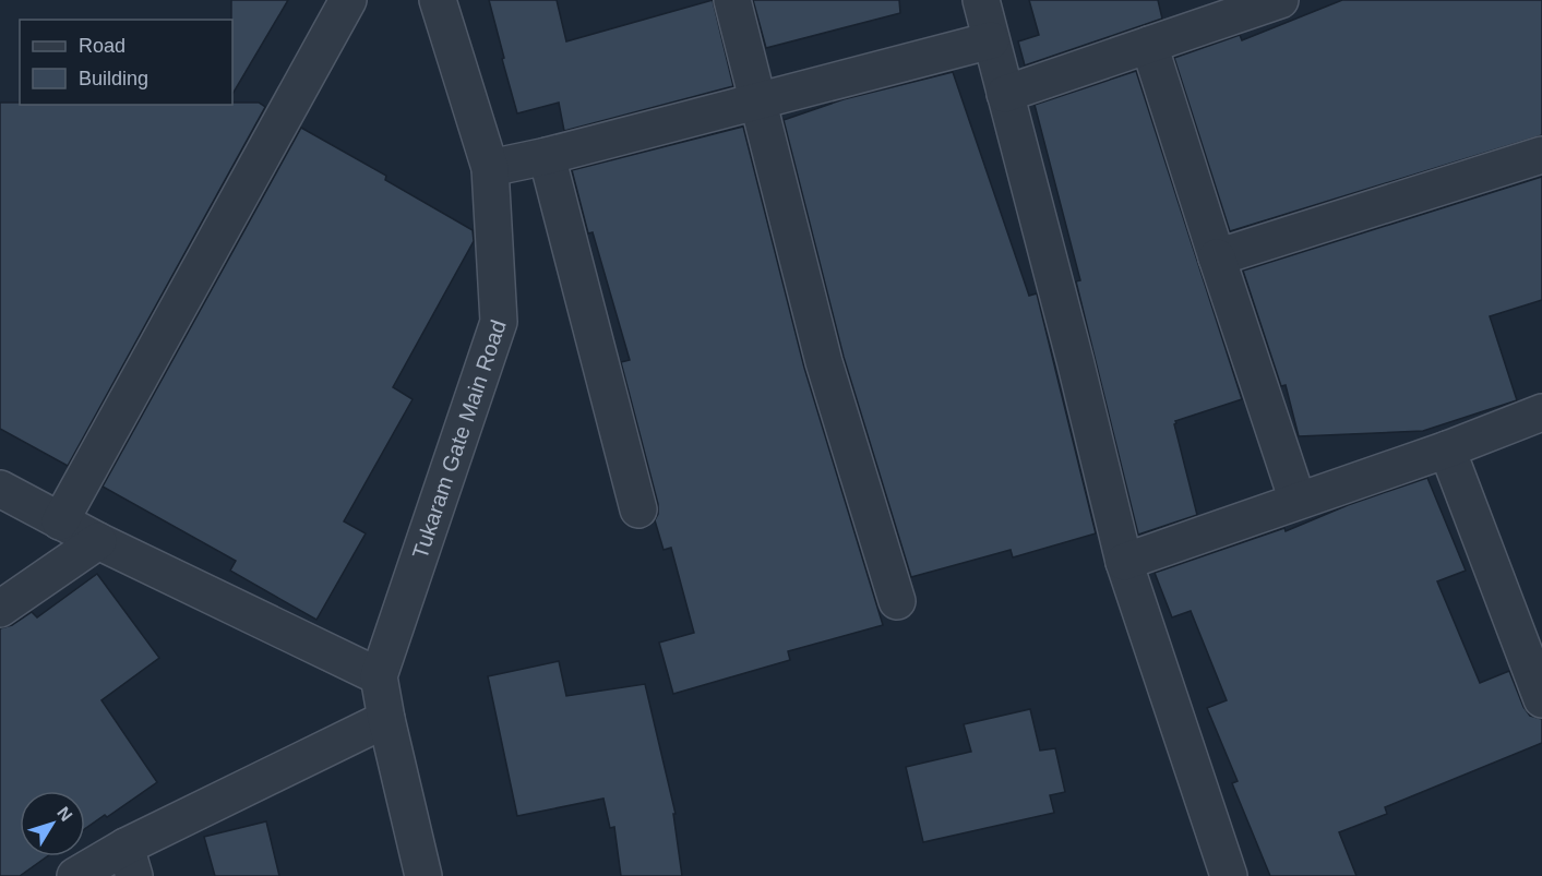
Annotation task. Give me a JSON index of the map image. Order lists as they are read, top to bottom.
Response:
{
  "streets": {
    "street": ["Tukaram Gate Main Road"]
  },
  "legend": ["Road", "Building"],
  "north": "top right"
}
